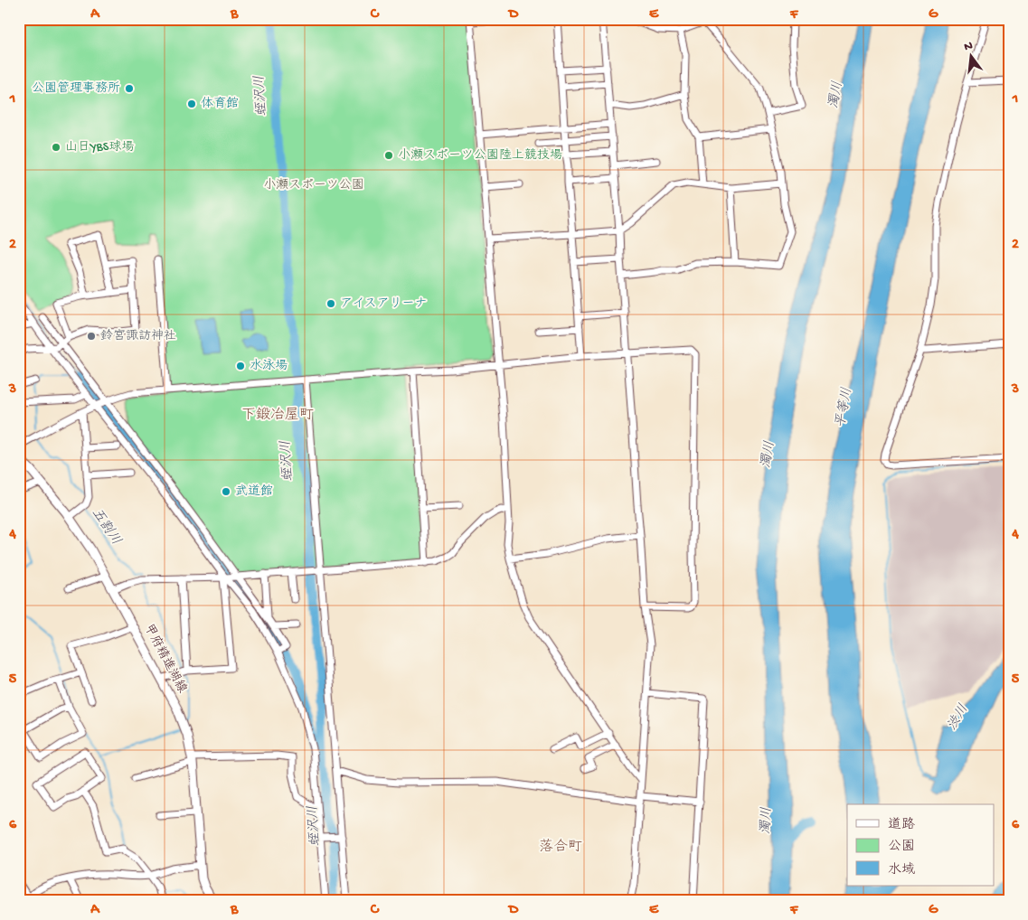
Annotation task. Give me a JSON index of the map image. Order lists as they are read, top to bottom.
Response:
{
  "streets": {
    "main road": ["甲府精進湖線"]
  },
  "districts": ["下鍛冶屋町", "落合町"],
  "water": [
    "濁川",
    "蛭沢川",
    "平等川",
    "五割川",
    "渋川"
  ],
  "parks": ["小瀬スポーツ公園"],
  "places": [
    "公園管理事務所",
    "体育館",
    "山日YBS球場",
    "小瀬スポーツ公園陸上競技場",
    "アイスアリーナ",
    "鈴宮諏訪神社",
    "水泳場",
    "武道館"
  ],
  "legend": ["道路", "公園", "水域"],
  "north": "top",
  "grid": {
    "columns": [
      "A",
      "B",
      "C",
      "D",
      "E",
      "F",
      "G"
    ],
    "rows": [
      "1",
      "2",
      "3",
      "4",
      "5",
      "6"
    ]
  }
}
